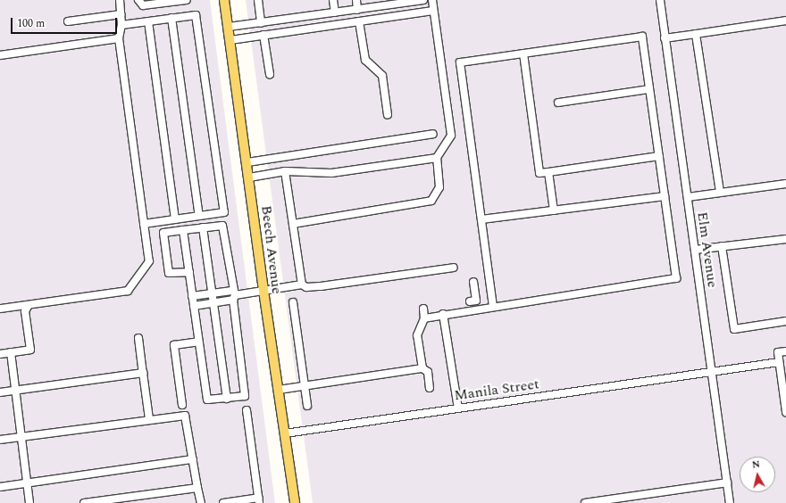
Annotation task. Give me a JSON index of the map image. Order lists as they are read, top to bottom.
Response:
{
  "streets": {
    "main road": ["Beech Avenue"],
    "street": ["Elm Avenue", "Manila Street"]
  },
  "crossings": [
    ["Beech Avenue", "Manila Street"],
    ["Elm Avenue", "Manila Street"]
  ],
  "scale_bar": "100 m",
  "north": "top"
}
